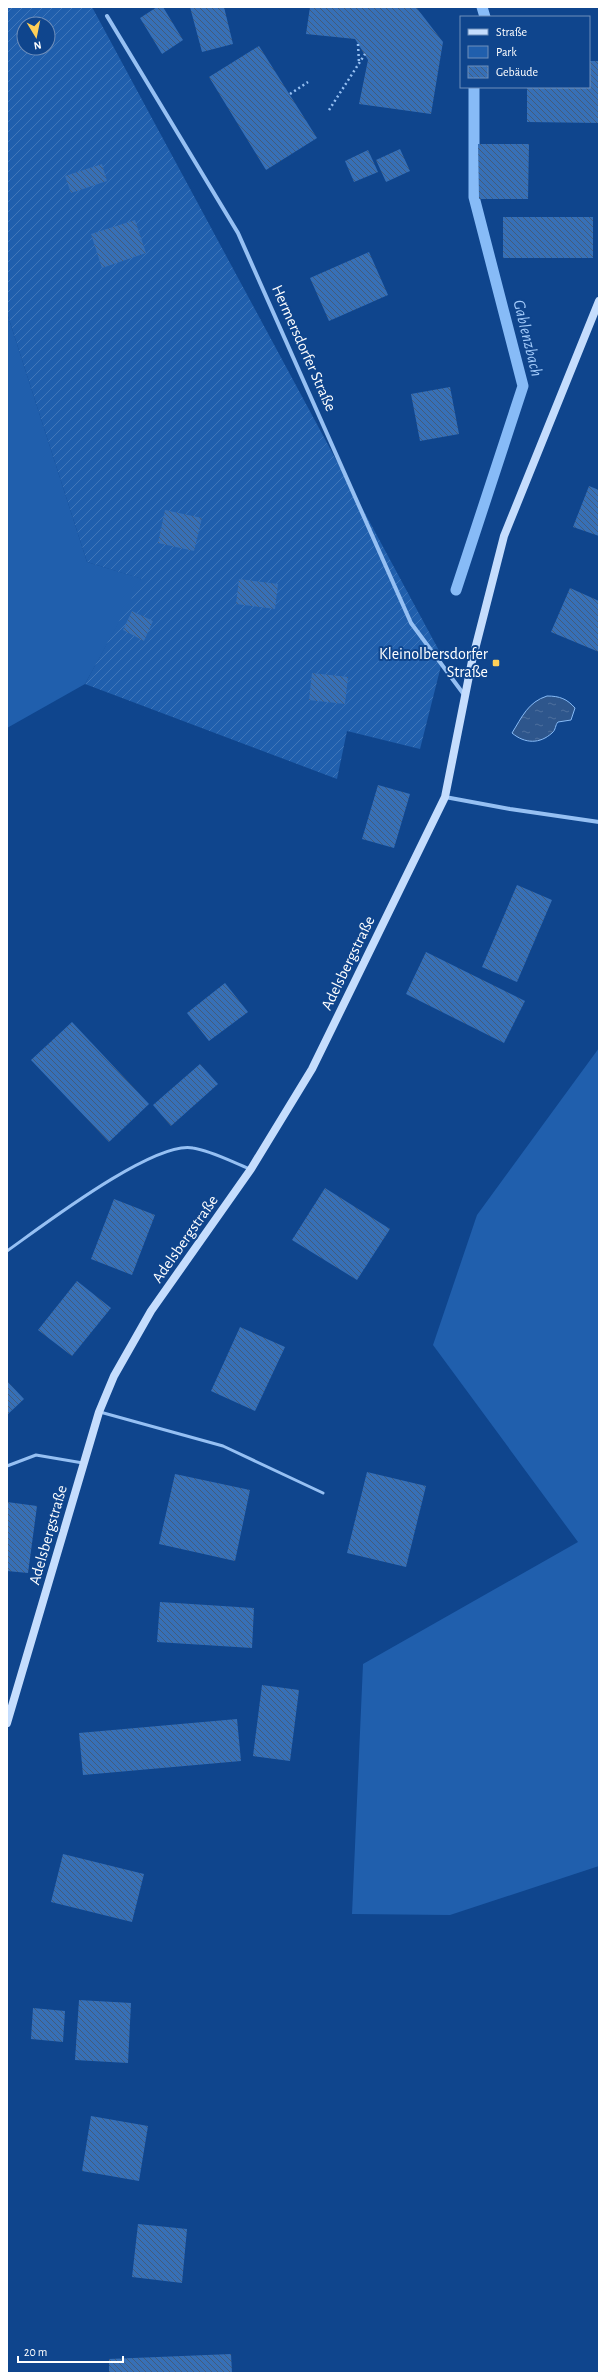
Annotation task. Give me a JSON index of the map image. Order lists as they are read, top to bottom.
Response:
{
  "streets": {
    "street": ["Hermersdorfer Straße", "Adelsbergstraße"]
  },
  "water": ["Gablenzbach"],
  "places": {
    "transit": ["Kleinolbersdorfer Straße"]
  },
  "legend": ["Straße", "Park", "Gebäude"],
  "scale_bar": "20 m",
  "north": "bottom"
}
